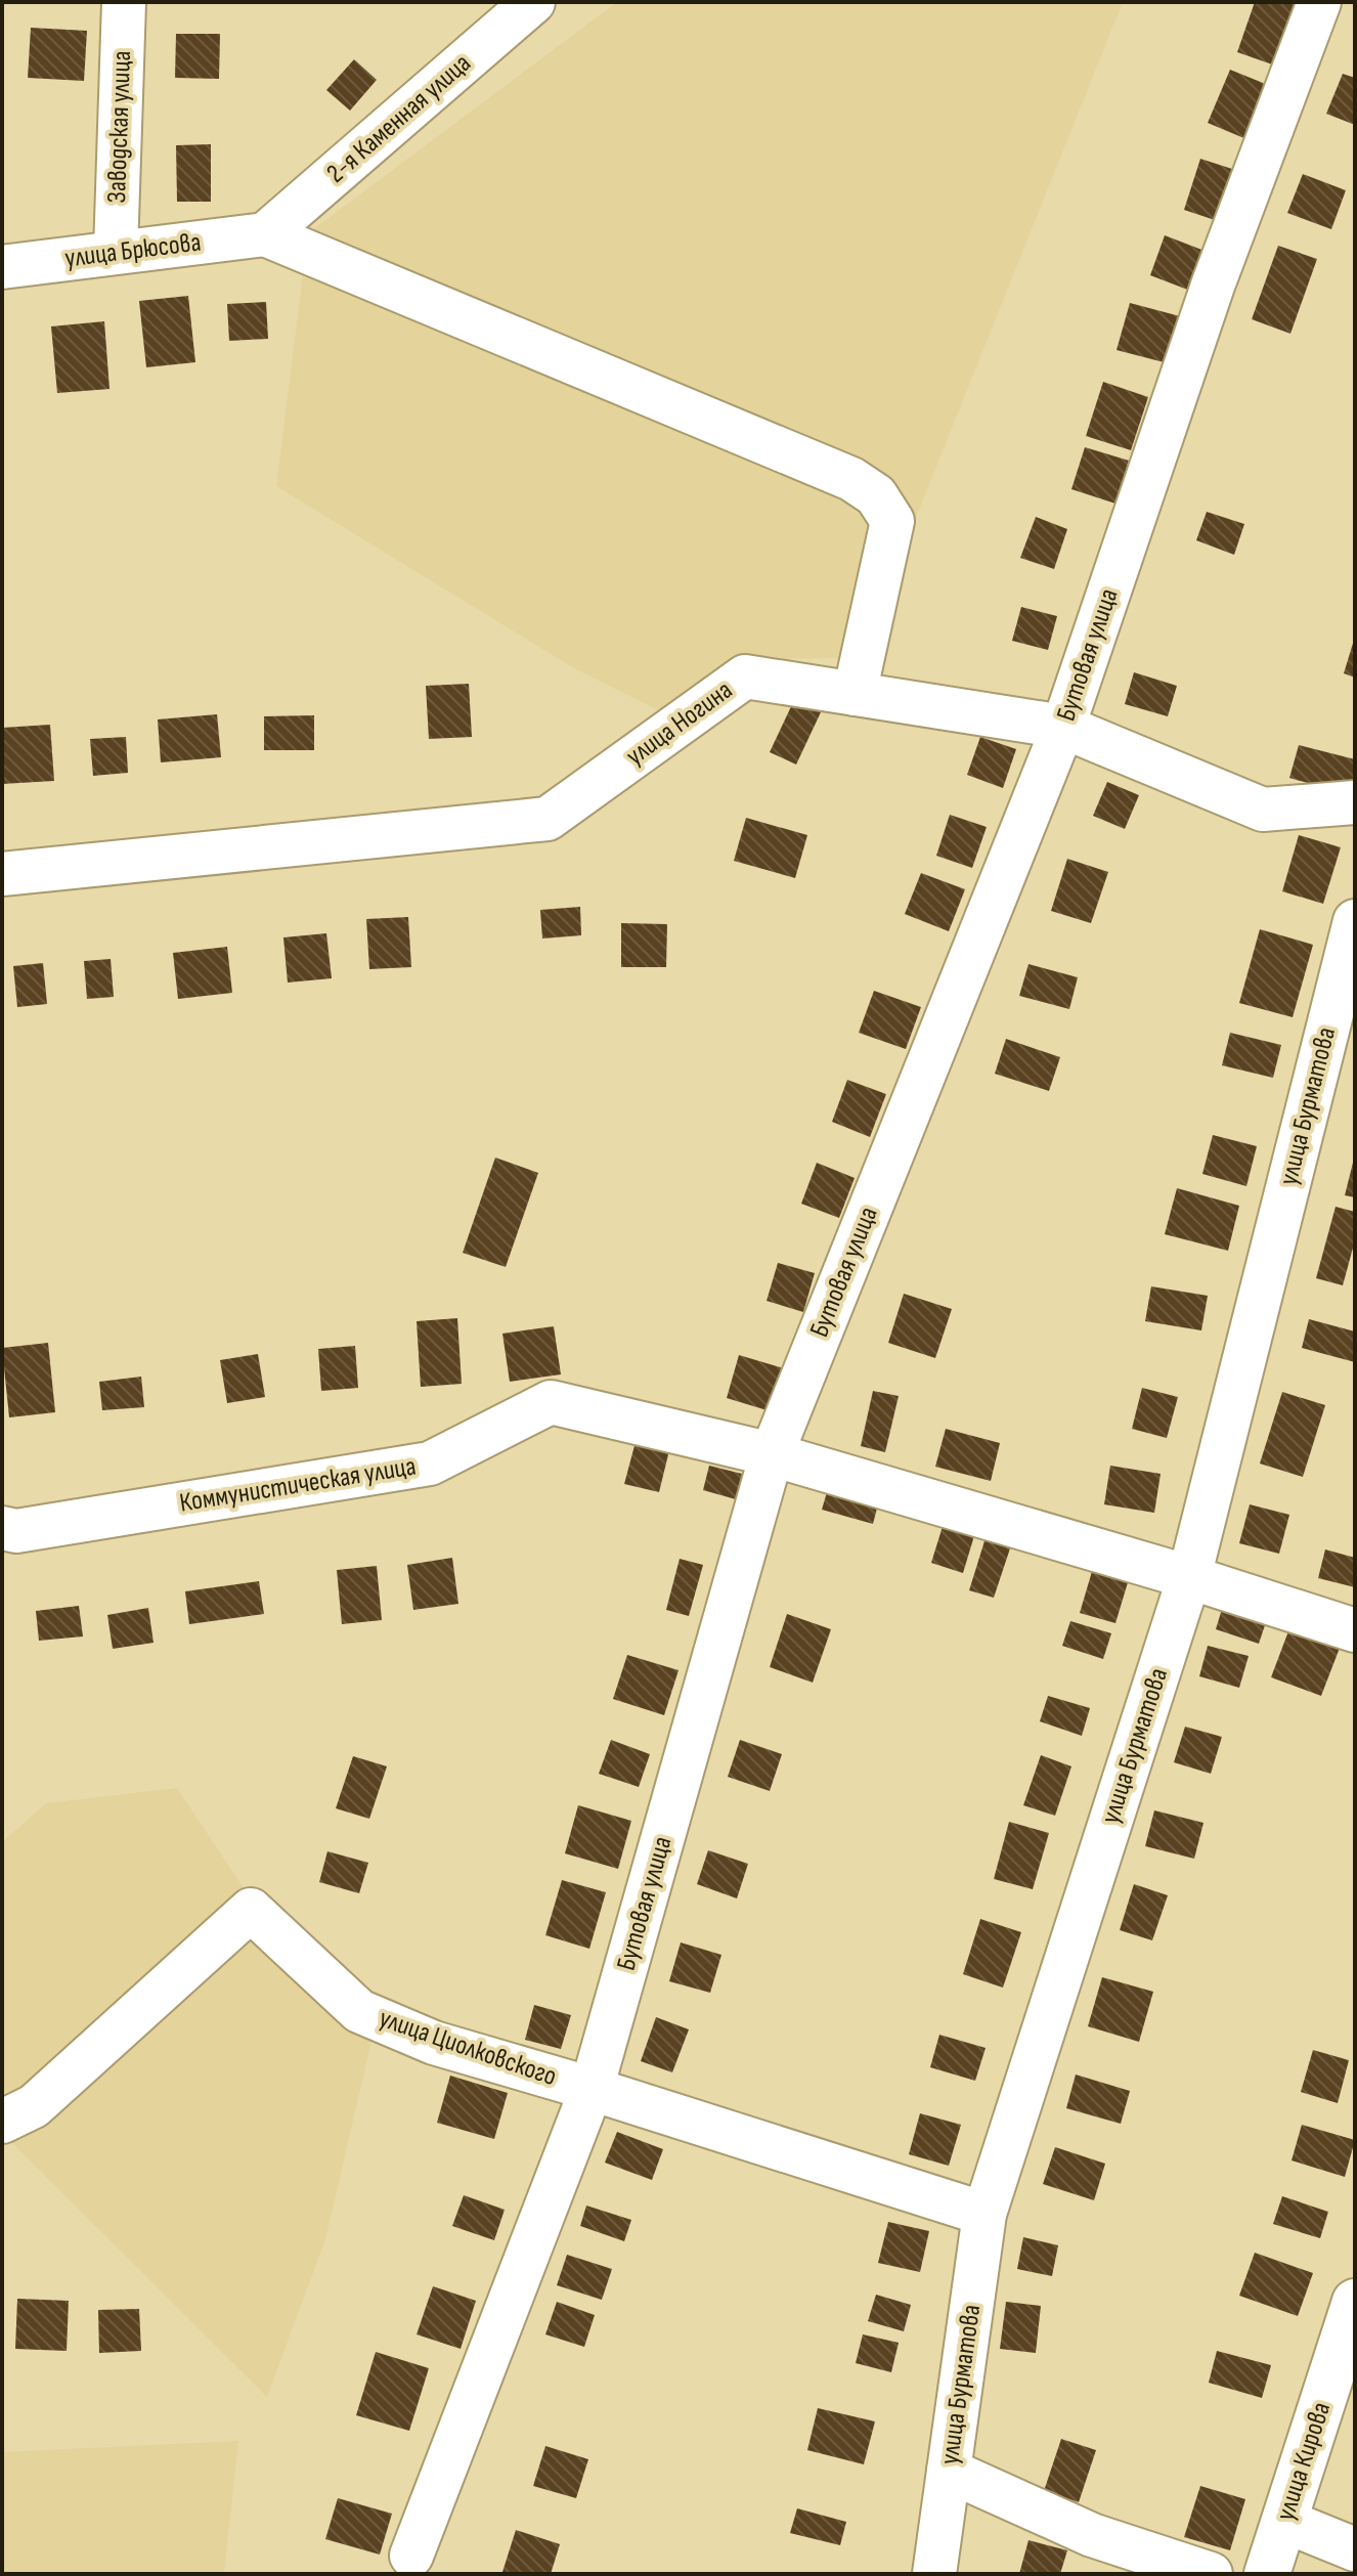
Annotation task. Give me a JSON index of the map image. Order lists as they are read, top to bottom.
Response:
{
  "streets": {
    "main road": ["улица Кирова"],
    "street": [
      "2-я Каменная улица",
      "Заводская улица",
      "улица Брюсова",
      "Бутовая улица",
      "улица Ногина",
      "улица Бурматова",
      "Коммунистическая улица",
      "улица Циолковского"
    ]
  },
  "crossings": [
    ["2-я Каменная улица", "улица Брюсова"],
    ["Заводская улица", "улица Брюсова"],
    ["Бутовая улица", "улица Ногина"],
    ["Бутовая улица", "Коммунистическая улица"],
    ["Бутовая улица", "улица Циолковского"],
    ["улица Бурматова", "Коммунистическая улица"],
    ["улица Бурматова", "улица Циолковского"]
  ]
}
